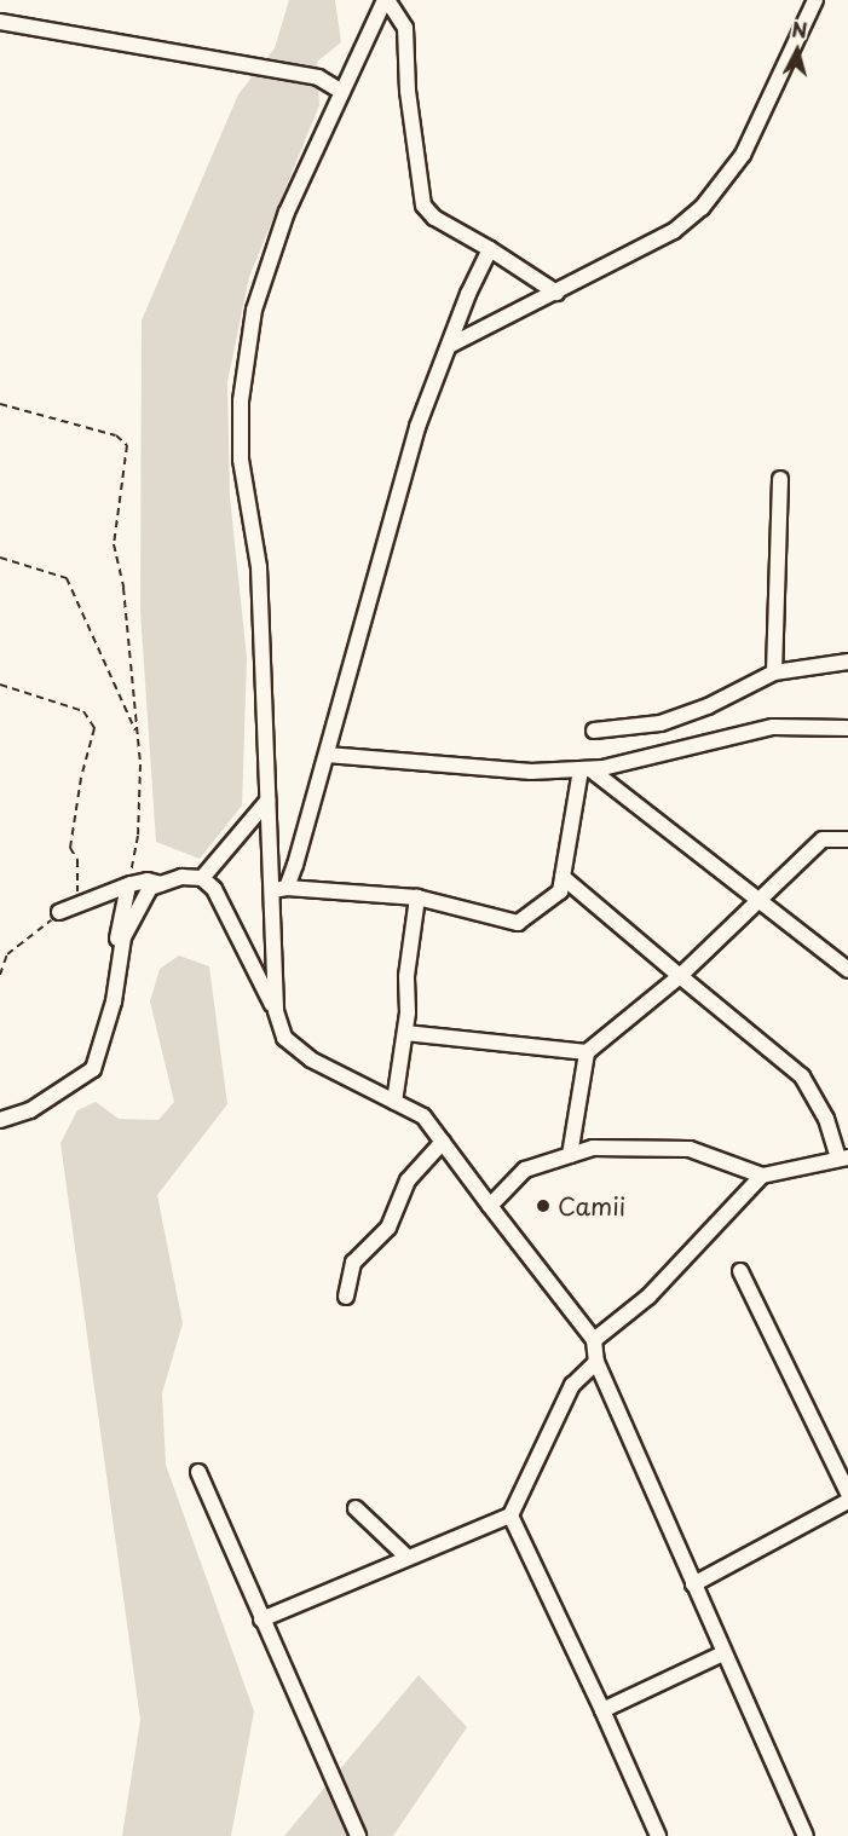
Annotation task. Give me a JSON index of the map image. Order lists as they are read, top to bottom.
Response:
{
  "places": ["Camii"],
  "north": "top"
}
